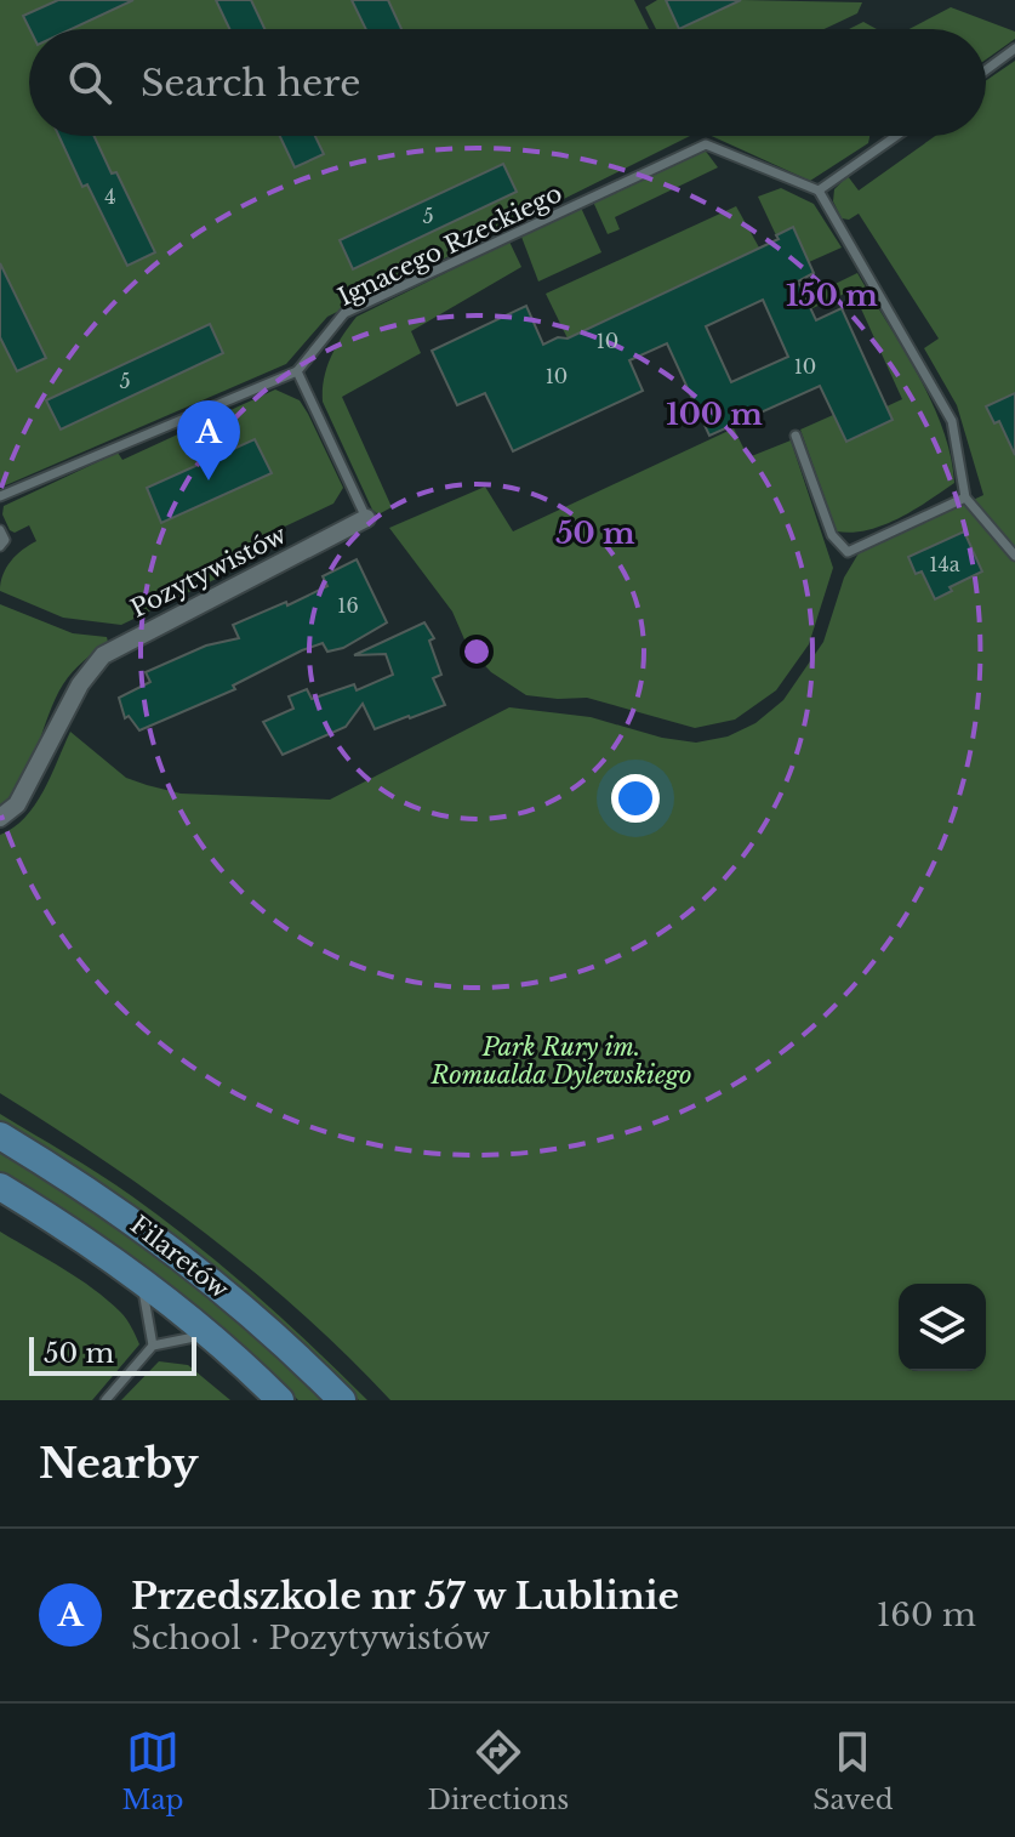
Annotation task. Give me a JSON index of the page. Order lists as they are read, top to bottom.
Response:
{
  "streets": {
    "main road": ["Filaretów"],
    "street": ["Pozytywistów"],
    "lane": ["Ignacego Rzeckiego"]
  },
  "crossings": [
    ["Ignacego Rzeckiego", "Pozytywistów"]
  ],
  "parks": ["Park Rury im. Romualda Dylewskiego"],
  "house_numbers": [
    "4",
    "5",
    "10",
    "10",
    "10",
    "5",
    "14a",
    "16"
  ],
  "scale_bar": "50 m",
  "page": {
    "search": "Search here",
    "pins": "A",
    "scale": "50 m",
    "heading": "Nearby",
    "list": [
      {
        "mark": "A",
        "name": "Przedszkole nr 57 w Lublinie",
        "note": "School · Pozytywistów",
        "value": "160 m"
      }
    ],
    "nav": ["Map", "Directions", "Saved"]
  },
  "rings": ["150 m", "100 m", "50 m"]
}
